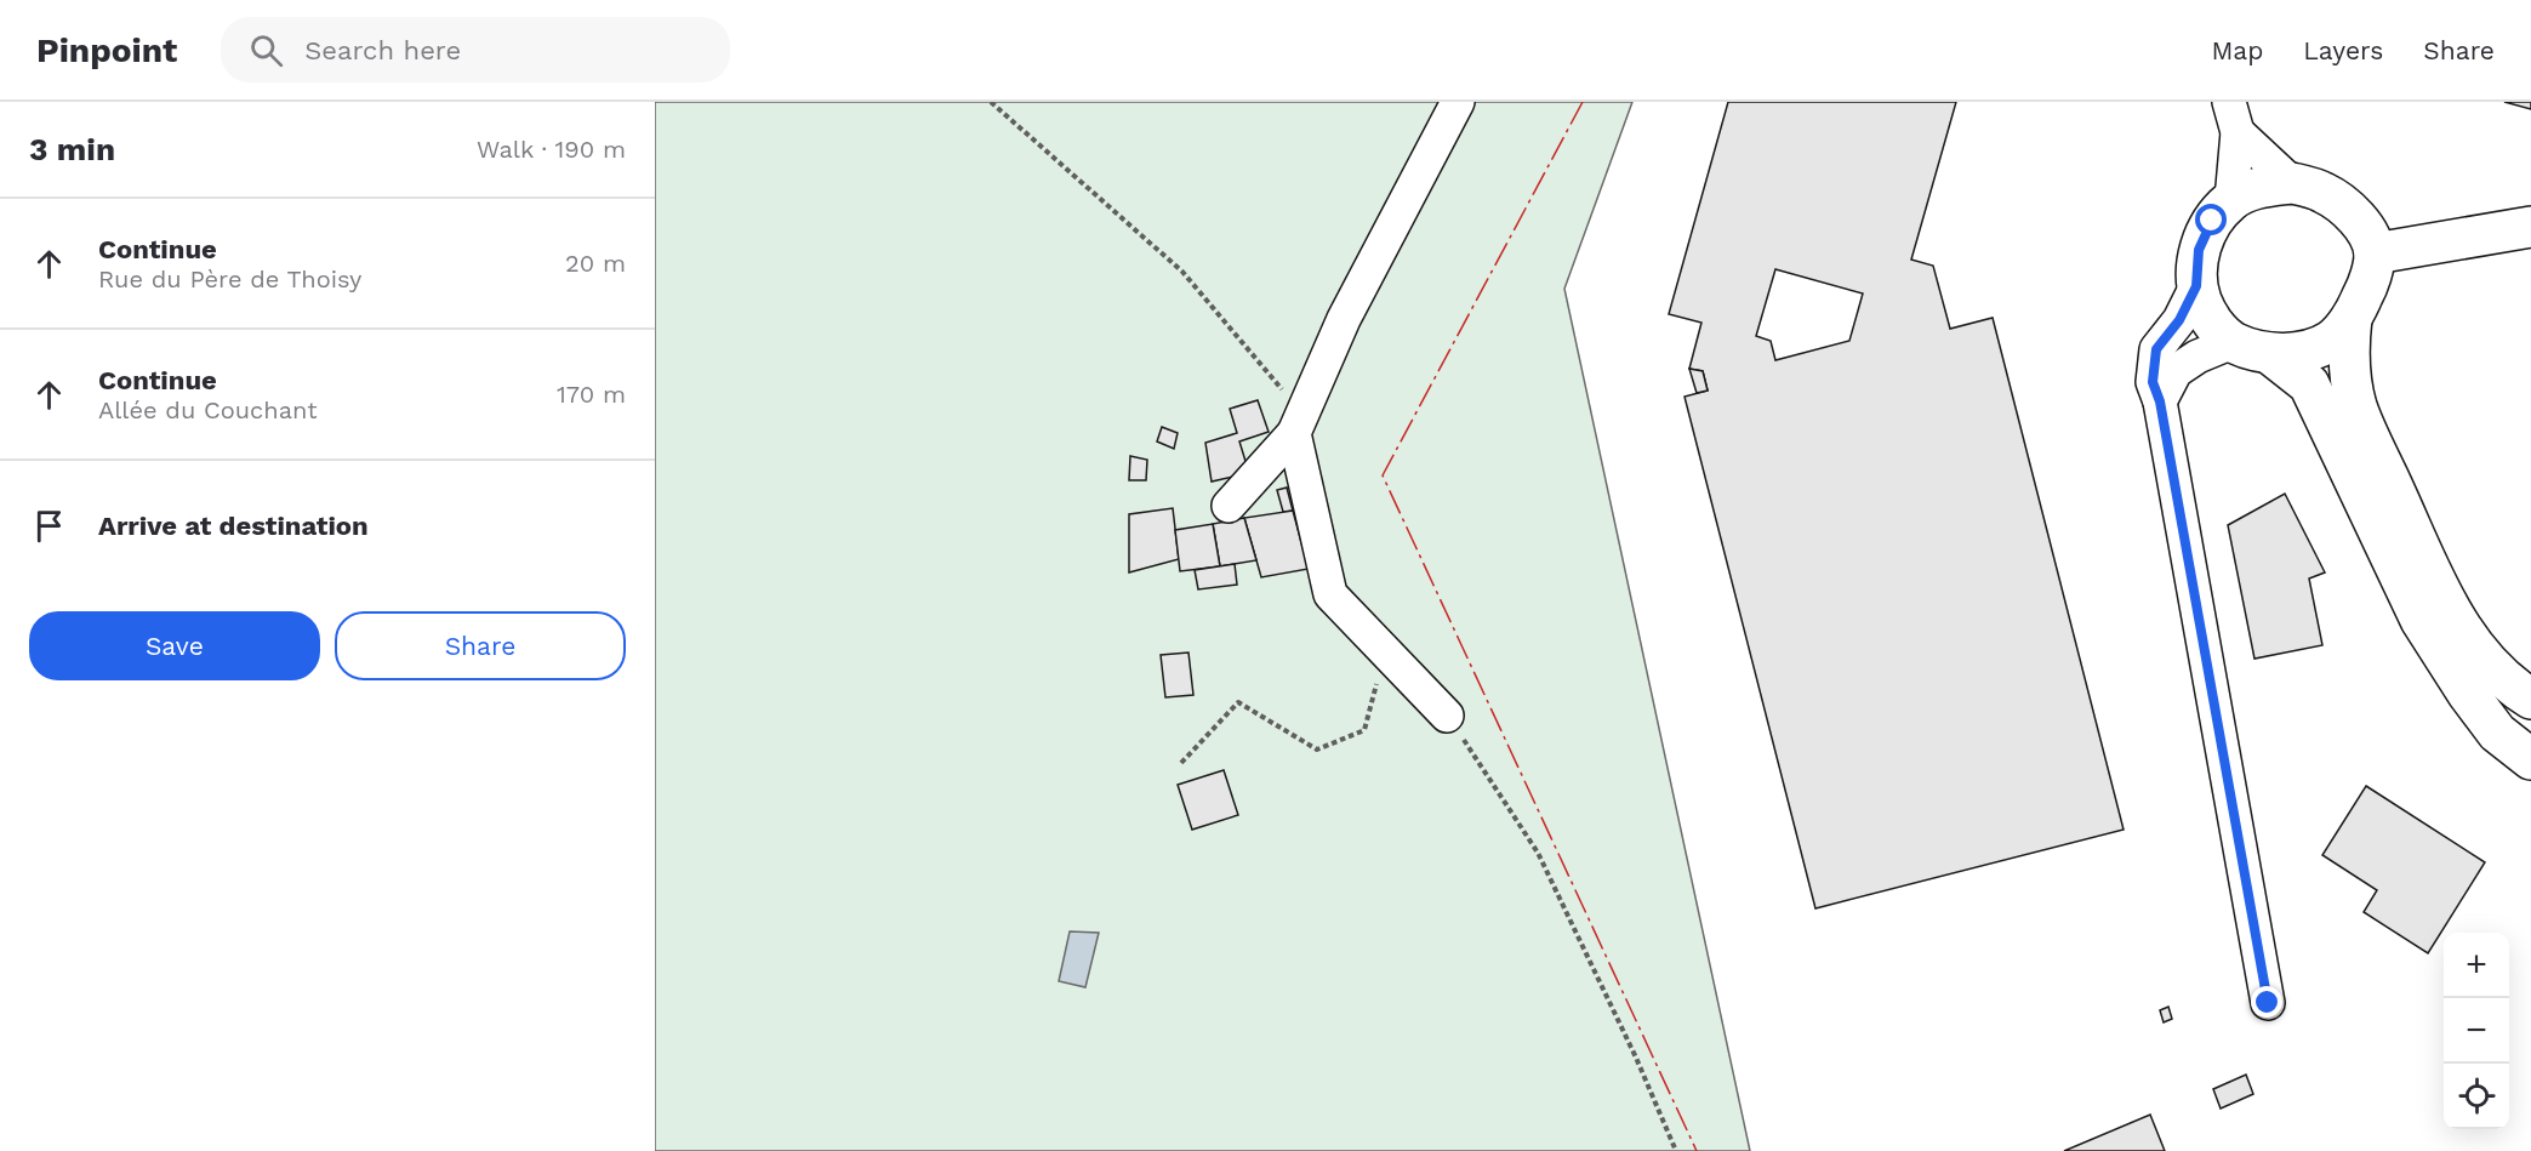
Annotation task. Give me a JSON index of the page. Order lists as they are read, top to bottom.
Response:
{
  "page": {
    "header": "Pinpoint",
    "search": "Search here",
    "nav": ["Map", "Layers", "Share"],
    "heading": ["3 min", "Walk · 190 m"],
    "list": [
      ["Continue", "Rue du Père de Thoisy", "20 m"],
      ["Continue", "Allée du Couchant", "170 m"],
      "Arrive at destination"
    ],
    "buttons": ["Save", "Share"],
    "map_buttons": ["+", "−"]
  }
}
